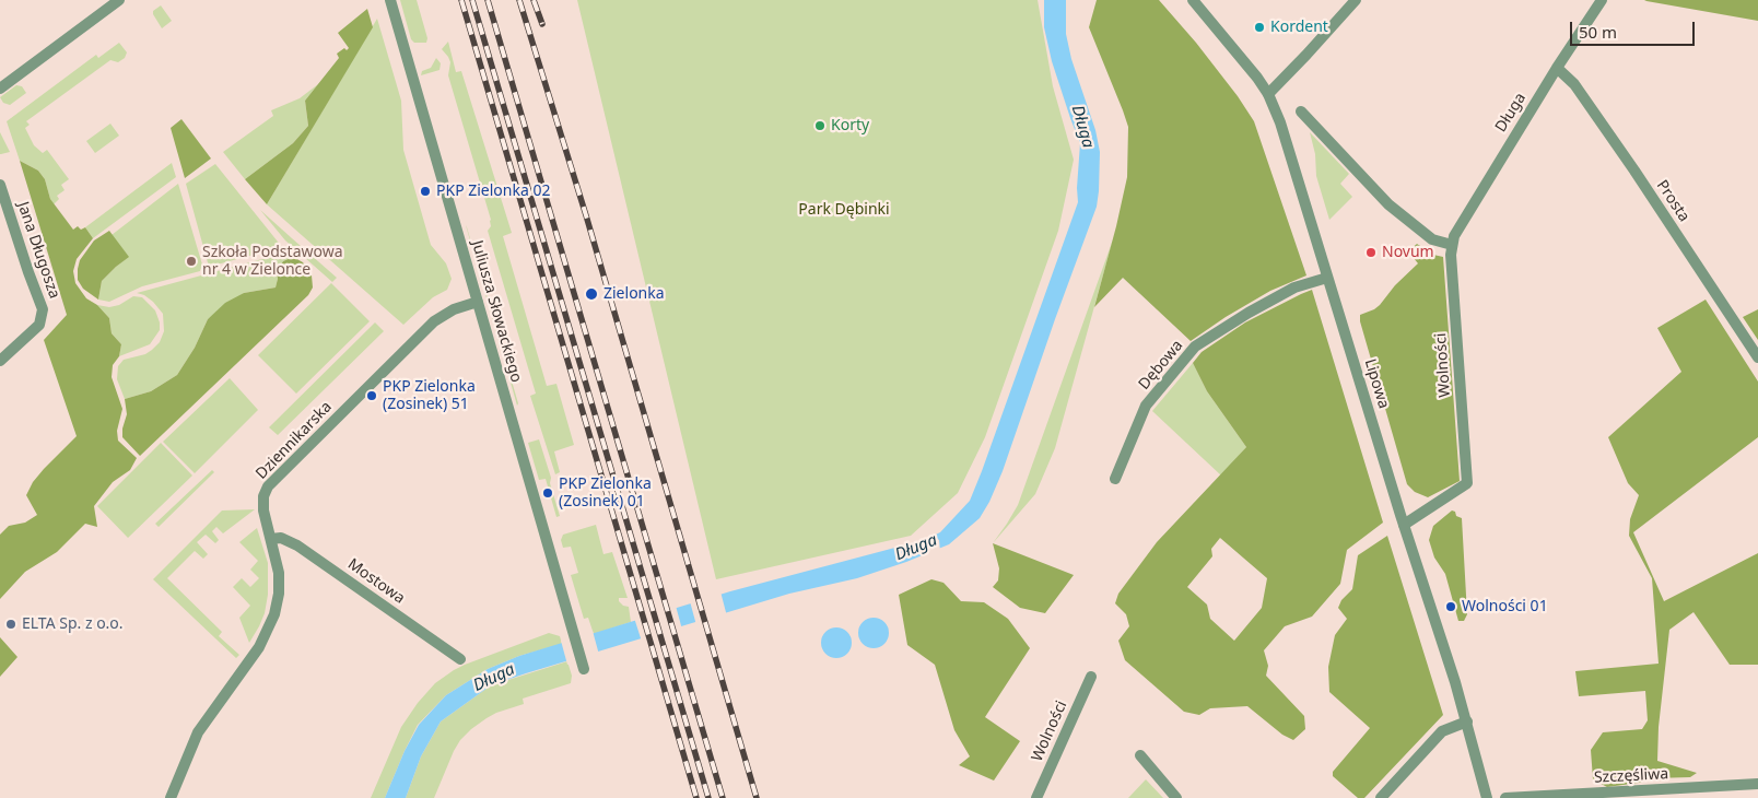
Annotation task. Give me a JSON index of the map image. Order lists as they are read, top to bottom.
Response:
{
  "streets": {
    "street": [
      "Długa",
      "Prosta",
      "Jana Długosza",
      "Juliusza Słowackiego",
      "Dębowa",
      "Wolności",
      "Lipowa",
      "Dziennikarska",
      "Mostowa",
      "Szczęśliwa"
    ]
  },
  "crossings": [
    ["Długa", "Prosta"],
    ["Długa", "Wolności"],
    ["Juliusza Słowackiego", "Dziennikarska"],
    ["Dębowa", "Lipowa"],
    ["Wolności", "Lipowa"],
    ["Dziennikarska", "Mostowa"]
  ],
  "water": ["Długa"],
  "parks": ["Park Dębinki"],
  "places": [
    "Kordent",
    "Korty",
    "PKP Zielonka 02",
    "Novum",
    "Szkoła Podstawowa nr 4 w Zielonce",
    "Zielonka",
    "PKP Zielonka (Zosinek) 51",
    "PKP Zielonka (Zosinek) 01",
    "Wolności 01",
    "ELTA Sp. z o.o."
  ],
  "scale_bar": "50 m"
}
